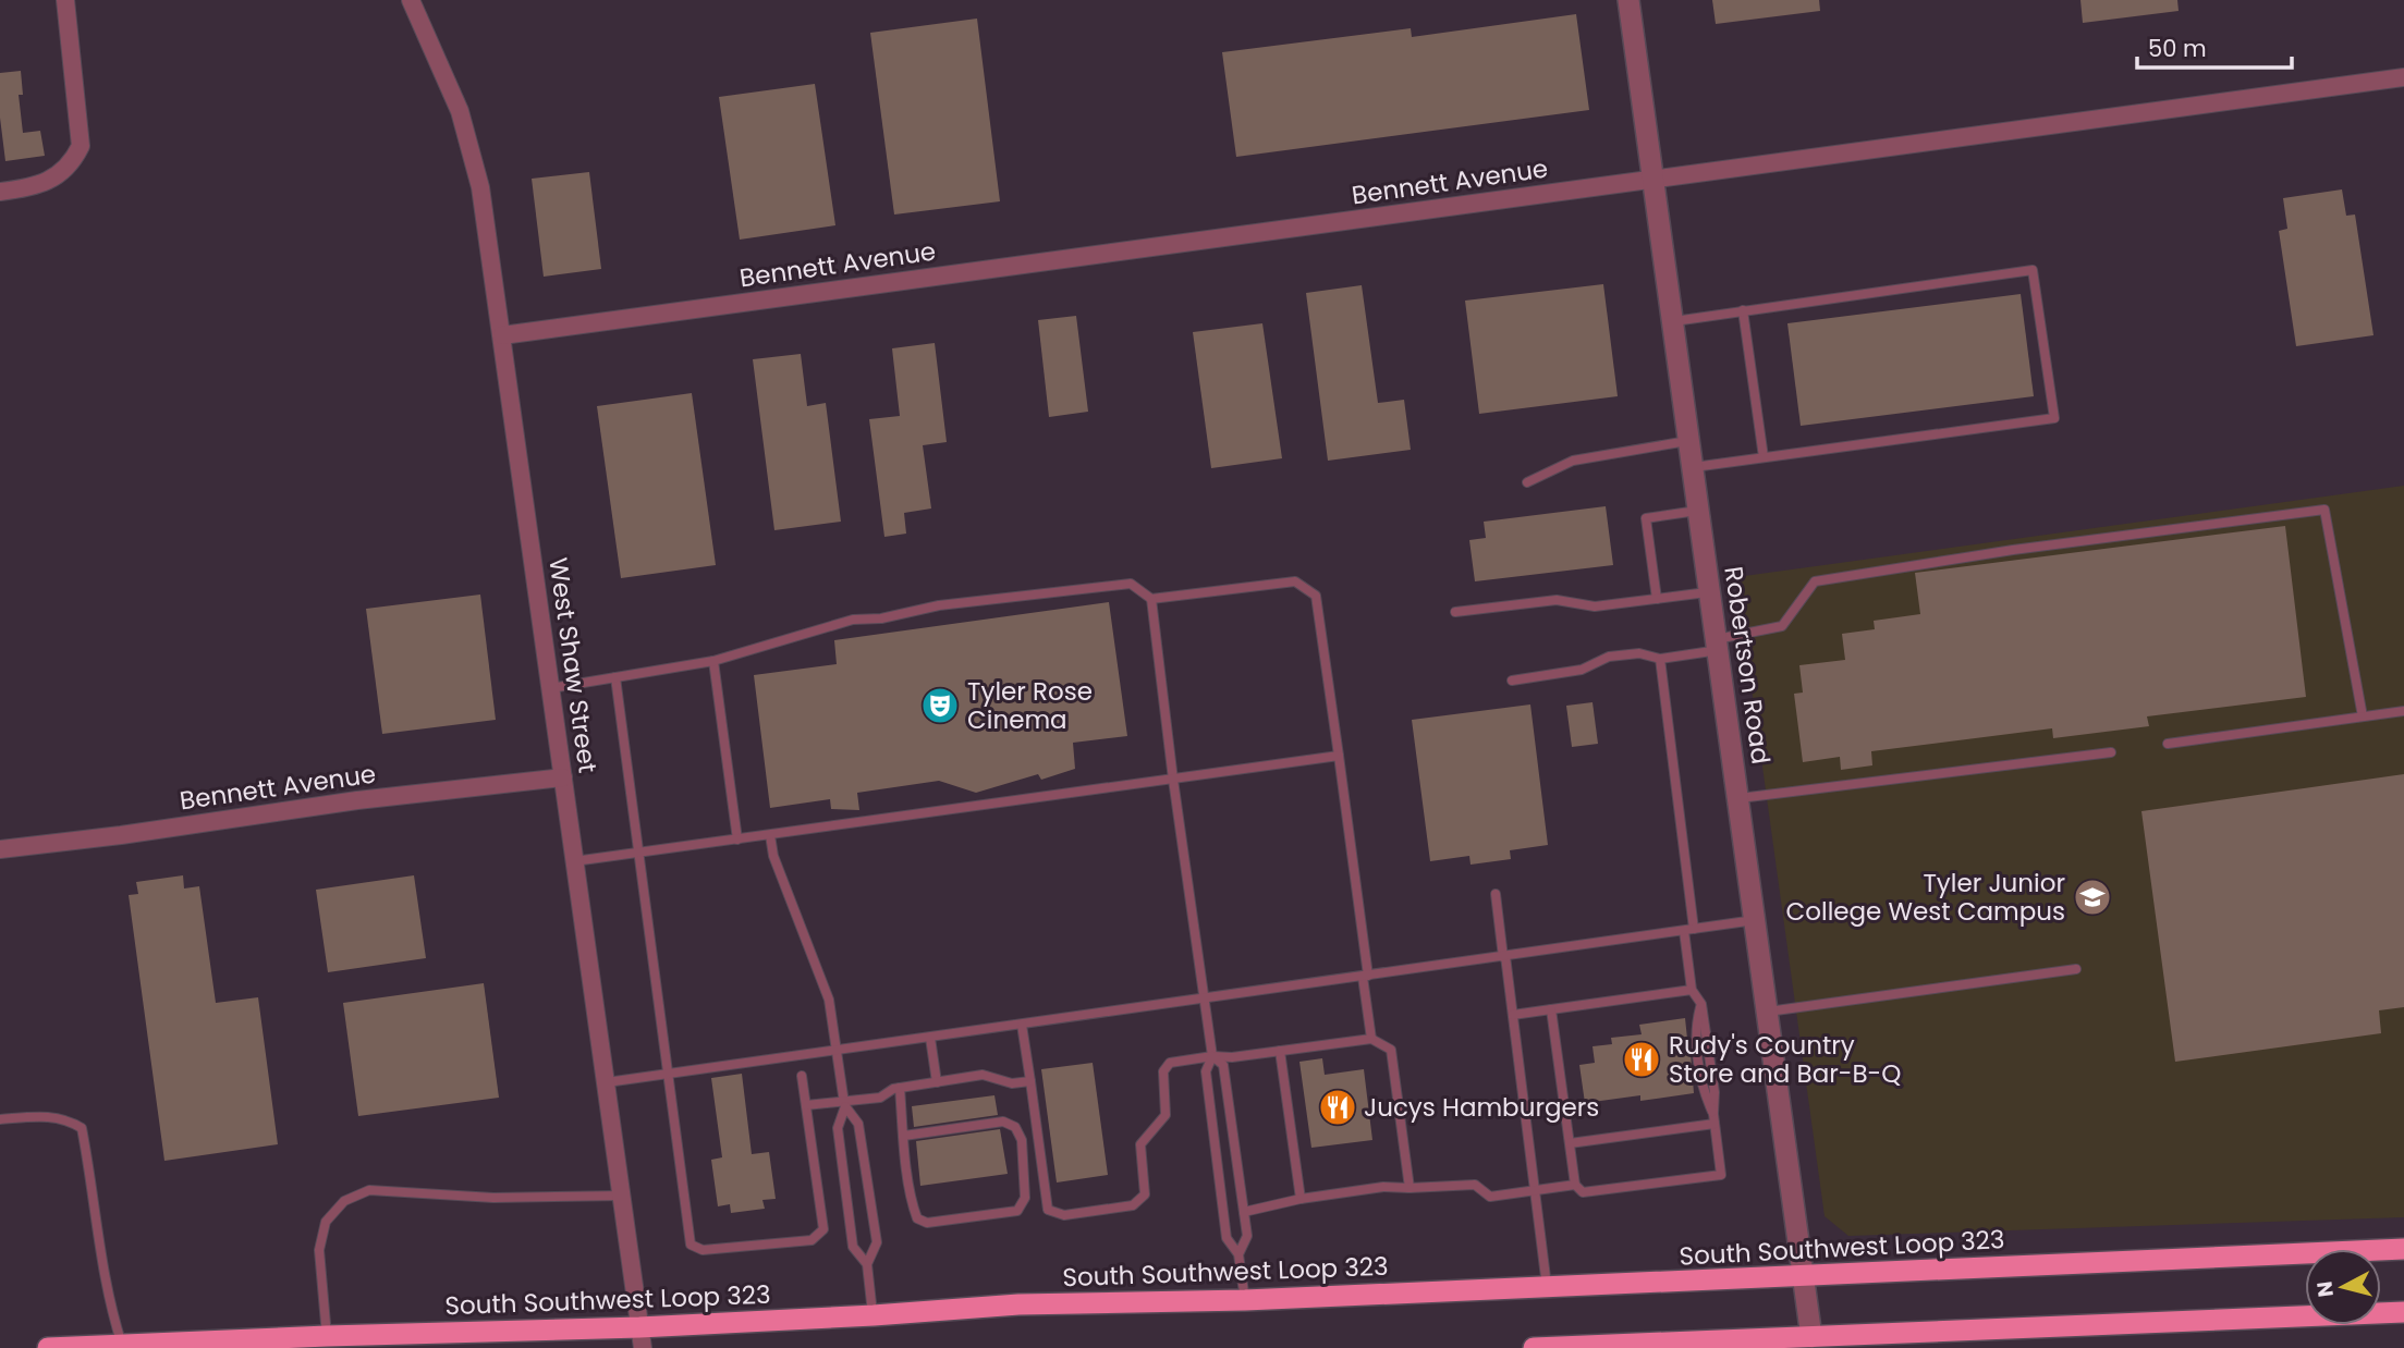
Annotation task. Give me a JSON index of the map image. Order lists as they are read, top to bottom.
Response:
{
  "streets": {
    "highway": ["South Southwest Loop 323"],
    "street": ["Bennett Avenue", "West Shaw Street", "Robertson Road"]
  },
  "crossings": [
    ["Bennett Avenue", "West Shaw Street"],
    ["Bennett Avenue", "Robertson Road"],
    ["West Shaw Street", "South Southwest Loop 323"],
    ["Robertson Road", "South Southwest Loop 323"]
  ],
  "places": {
    "theatre": ["Tyler Rose Cinema"],
    "school or university": ["Tyler Junior College West Campus"],
    "restaurant": ["Rudy's Country Store and Bar-B-Q", "Jucys Hamburgers"]
  },
  "scale_bar": "50 m",
  "north": "left"
}
